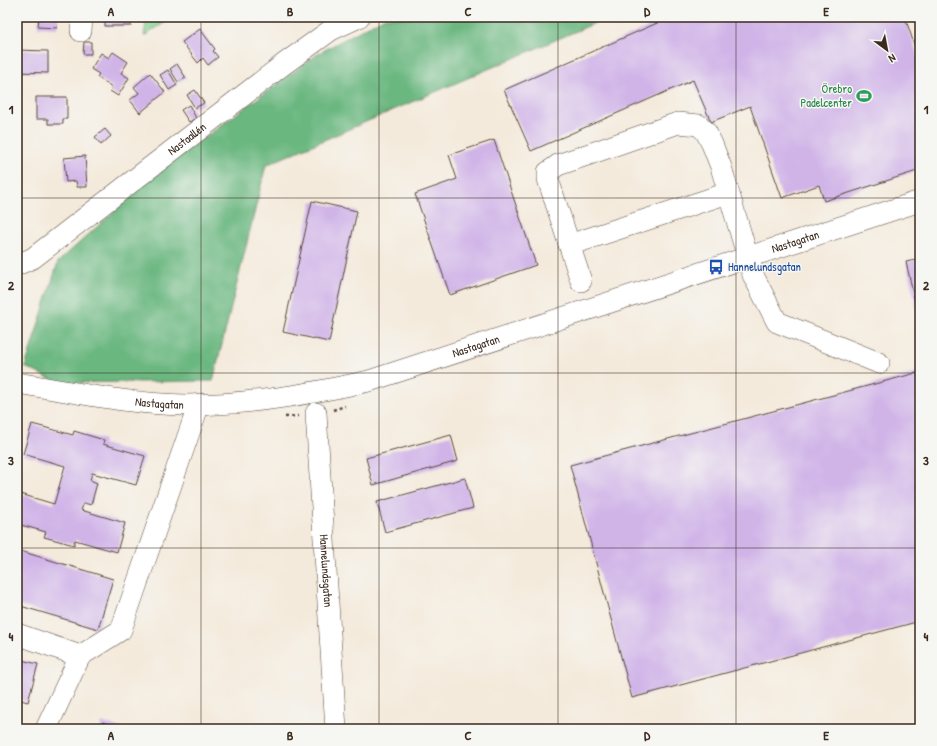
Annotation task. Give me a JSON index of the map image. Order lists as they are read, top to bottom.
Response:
{
  "streets": {
    "street": ["Nastaallén", "Nastagatan", "Hannelundsgatan"]
  },
  "places": {
    "sports": ["Örebro Padelcenter"],
    "bus stop": ["Hannelundsgatan"]
  },
  "north": "bottom right",
  "grid": {
    "columns": [
      "A",
      "B",
      "C",
      "D",
      "E"
    ],
    "rows": [
      "1",
      "2",
      "3",
      "4"
    ]
  }
}
